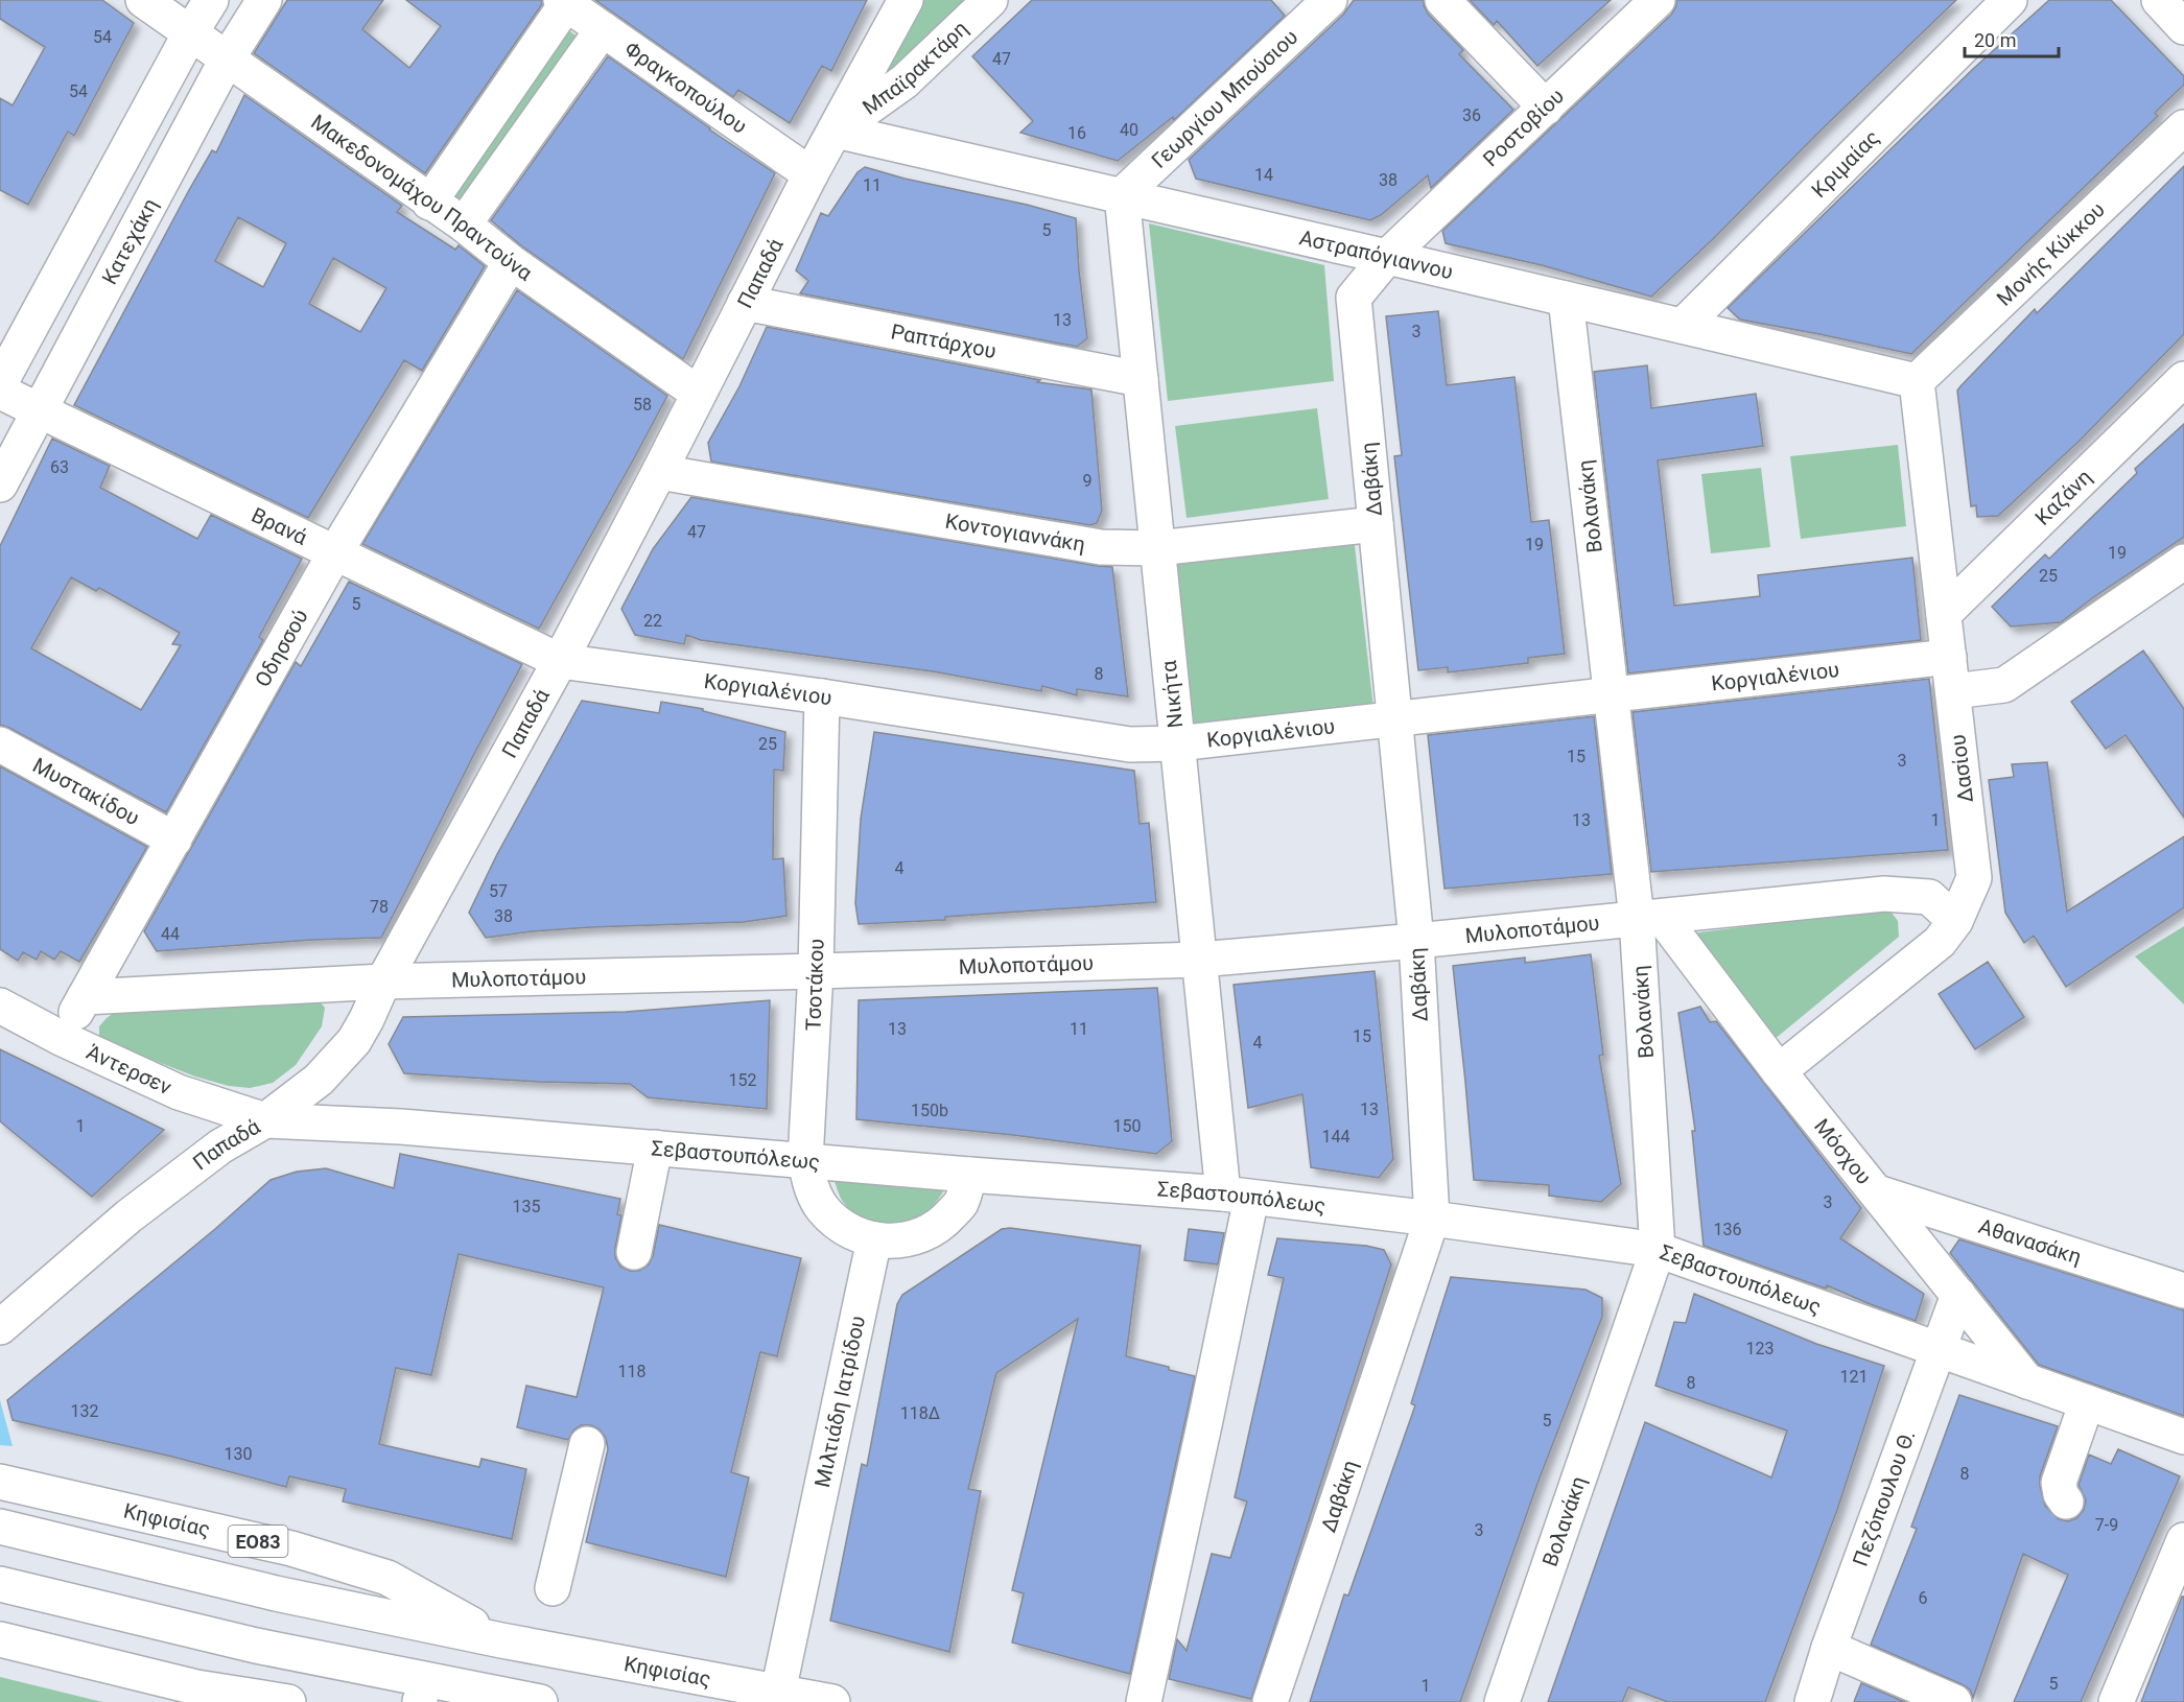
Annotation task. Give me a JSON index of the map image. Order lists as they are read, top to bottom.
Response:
{
  "streets": {
    "street": [
      "Μπαϊρακτάρη",
      "Φραγκοπούλου",
      "Γεωργίου Μπούσιου",
      "Ροστοβίου",
      "Κριμαίας",
      "Μακεδονομάχου Πραντούνα",
      "Κατεχάκη",
      "Αστραπόγιαννου",
      "Μονής Κύκκου",
      "Παπαδά",
      "Ραπτάρχου",
      "Δαβάκη",
      "Καζάνη",
      "Βολανάκη",
      "Βρανά",
      "Κοντογιαννάκη",
      "Οδησσού",
      "Κοργιαλένιου",
      "Νικήτα",
      "Δασίου",
      "Μυστακίδου",
      "Μυλοποτάμου",
      "Τσοτάκου",
      "Άντερσεν",
      "Μόσχου",
      "Σεβαστουπόλεως",
      "Αθανασάκη",
      "Μιλτιάδη Ιατρίδου",
      "Πεζόπουλου Θ.",
      "Κηφισίας",
      "ΕΟ83"
    ]
  },
  "crossings": [
    ["Μπαϊρακτάρη", "Αστραπόγιαννου"],
    ["Μπαϊρακτάρη", "Παπαδά"],
    ["Φραγκοπούλου", "Παπαδά"],
    ["Γεωργίου Μπούσιου", "Αστραπόγιαννου"],
    ["Γεωργίου Μπούσιου", "Νικήτα"],
    ["Ροστοβίου", "Αστραπόγιαννου"],
    ["Ροστοβίου", "Δαβάκη"],
    ["Κριμαίας", "Αστραπόγιαννου"],
    ["Μακεδονομάχου Πραντούνα", "Κατεχάκη"],
    ["Μακεδονομάχου Πραντούνα", "Παπαδά"],
    ["Μακεδονομάχου Πραντούνα", "Οδησσού"],
    ["Κατεχάκη", "Βρανά"],
    ["Αστραπόγιαννου", "Μονής Κύκκου"],
    ["Αστραπόγιαννου", "Παπαδά"],
    ["Αστραπόγιαννου", "Δαβάκη"],
    ["Αστραπόγιαννου", "Βολανάκη"],
    ["Αστραπόγιαννου", "Νικήτα"],
    ["Αστραπόγιαννου", "Δασίου"],
    ["Μονής Κύκκου", "Δασίου"],
    ["Παπαδά", "Ραπτάρχου"],
    ["Παπαδά", "Βρανά"],
    ["Παπαδά", "Κοντογιαννάκη"],
    ["Παπαδά", "Κοργιαλένιου"],
    ["Παπαδά", "Μυλοποτάμου"],
    ["Παπαδά", "Άντερσεν"],
    ["Παπαδά", "Σεβαστουπόλεως"],
    ["Ραπτάρχου", "Νικήτα"],
    ["Δαβάκη", "Κοντογιαννάκη"],
    ["Δαβάκη", "Κοργιαλένιου"],
    ["Δαβάκη", "Μυλοποτάμου"],
    ["Δαβάκη", "Σεβαστουπόλεως"],
    ["Καζάνη", "Δασίου"],
    ["Βολανάκη", "Κοργιαλένιου"],
    ["Βολανάκη", "Μυλοποτάμου"],
    ["Βολανάκη", "Μόσχου"],
    ["Βολανάκη", "Σεβαστουπόλεως"],
    ["Βρανά", "Οδησσού"],
    ["Βρανά", "Κοργιαλένιου"],
    ["Κοντογιαννάκη", "Νικήτα"],
    ["Οδησσού", "Μυστακίδου"],
    ["Οδησσού", "Μυλοποτάμου"],
    ["Οδησσού", "Άντερσεν"],
    ["Κοργιαλένιου", "Νικήτα"],
    ["Κοργιαλένιου", "Δασίου"],
    ["Κοργιαλένιου", "Τσοτάκου"],
    ["Νικήτα", "Μυλοποτάμου"],
    ["Νικήτα", "Σεβαστουπόλεως"],
    ["Δασίου", "Μυλοποτάμου"],
    ["Δασίου", "Μόσχου"],
    ["Μυλοποτάμου", "Τσοτάκου"],
    ["Μυλοποτάμου", "Μόσχου"],
    ["Τσοτάκου", "Σεβαστουπόλεως"],
    ["Τσοτάκου", "Μιλτιάδη Ιατρίδου"],
    ["Άντερσεν", "Σεβαστουπόλεως"],
    ["Μόσχου", "Σεβαστουπόλεως"],
    ["Μόσχου", "Αθανασάκη"],
    ["Μόσχου", "Πεζόπουλου Θ."],
    ["Σεβαστουπόλεως", "Πεζόπουλου Θ."],
    ["Μιλτιάδη Ιατρίδου", "Κηφισίας"]
  ],
  "house_numbers": [
    "54",
    "47",
    "54",
    "36",
    "40",
    "16",
    "14",
    "38",
    "11",
    "5",
    "13",
    "3",
    "58",
    "63",
    "9",
    "47",
    "19",
    "19",
    "25",
    "5",
    "22",
    "8",
    "25",
    "15",
    "3",
    "13",
    "1",
    "4",
    "57",
    "78",
    "38",
    "44",
    "13",
    "11",
    "15",
    "4",
    "152",
    "13",
    "150b",
    "1",
    "150",
    "144",
    "3",
    "135",
    "136",
    "123",
    "118",
    "121",
    "8",
    "132",
    "118Δ",
    "5",
    "130",
    "8",
    "7-9",
    "3",
    "6",
    "5",
    "1"
  ],
  "scale_bar": "20 m"
}
